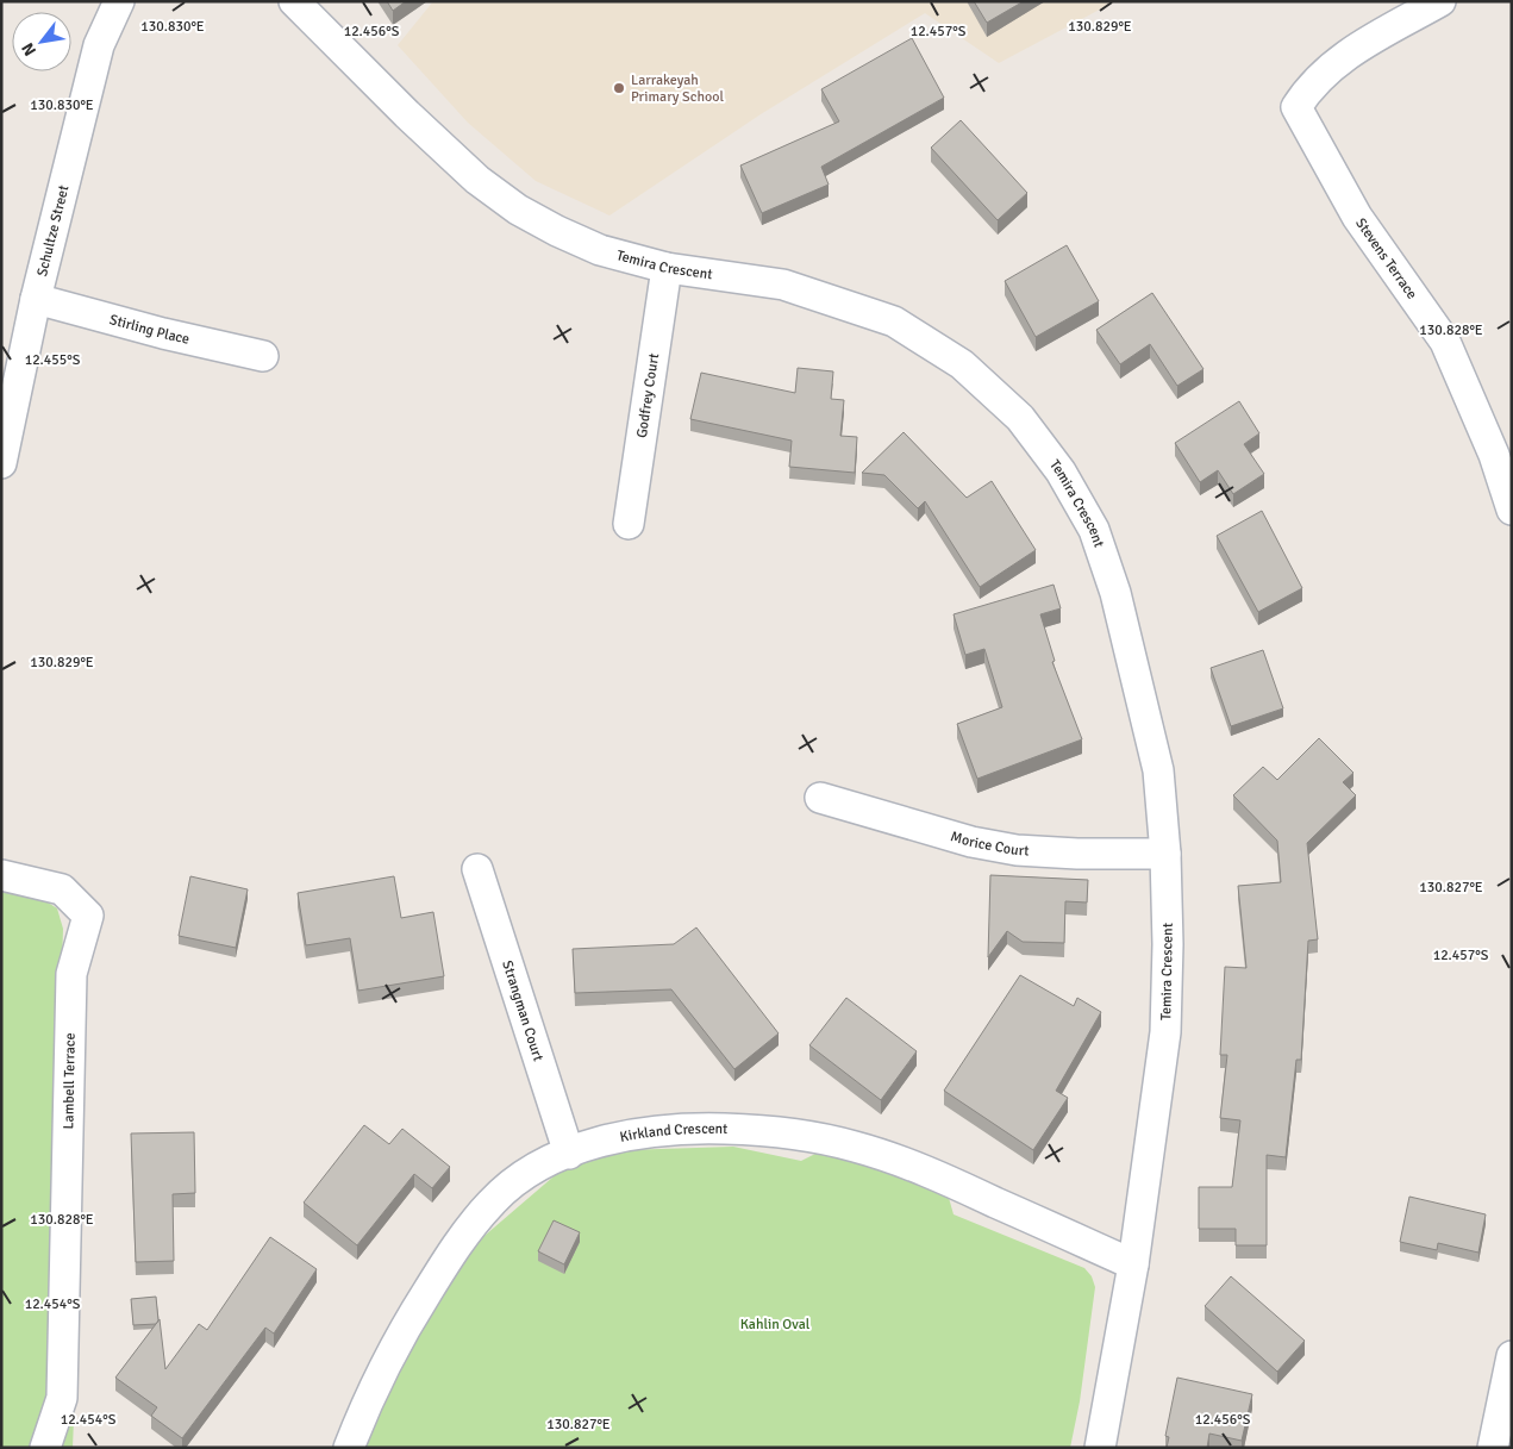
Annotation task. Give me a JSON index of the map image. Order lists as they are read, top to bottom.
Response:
{
  "streets": {
    "street": [
      "Schultze Street",
      "Stevens Terrace",
      "Temira Crescent",
      "Stirling Place",
      "Godfrey Court",
      "Morice Court",
      "Strangman Court",
      "Lambell Terrace",
      "Kirkland Crescent"
    ]
  },
  "crossings": [
    ["Schultze Street", "Stirling Place"],
    ["Temira Crescent", "Godfrey Court"],
    ["Temira Crescent", "Morice Court"],
    ["Temira Crescent", "Kirkland Crescent"],
    ["Strangman Court", "Kirkland Crescent"]
  ],
  "parks": ["Kahlin Oval"],
  "places": ["Larrakeyah Primary School"],
  "north": "bottom left",
  "coordinates": [
    "130.830°E",
    "130.829°E",
    "12.456°S",
    "12.457°S",
    "130.828°E",
    "12.455°S",
    "130.827°E",
    "12.454°S"
  ]
}
